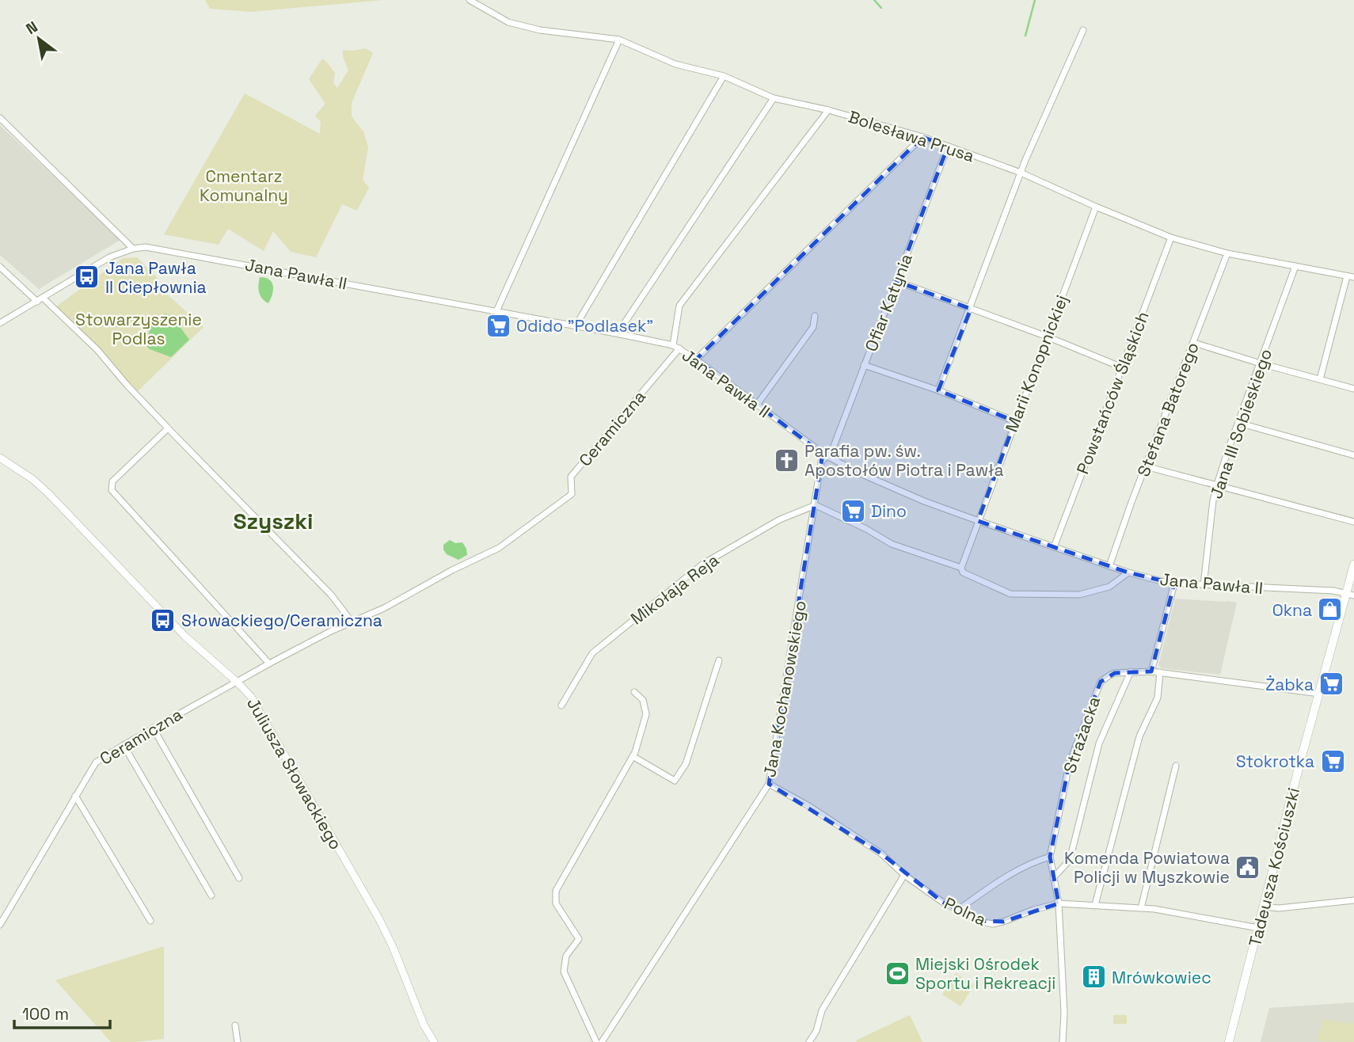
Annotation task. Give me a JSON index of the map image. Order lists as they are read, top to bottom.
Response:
{
  "streets": {
    "main road": ["Tadeusza Kościuszki"],
    "street": [
      "Bolesława Prusa",
      "Jana Pawła II",
      "Ofiar Katynia",
      "Marii Konopnickiej",
      "Powstańców Śląskich",
      "Stefana Batorego",
      "Jana III Sobieskiego",
      "Ceramiczna",
      "Mikołaja Reja",
      "Jana Kochanowskiego",
      "Strażacka",
      "Juliusza Słowackiego",
      "Polna"
    ]
  },
  "crossings": [
    ["Bolesława Prusa", "Ofiar Katynia"],
    ["Bolesława Prusa", "Marii Konopnickiej"],
    ["Bolesława Prusa", "Powstańców Śląskich"],
    ["Bolesława Prusa", "Stefana Batorego"],
    ["Bolesława Prusa", "Jana III Sobieskiego"],
    ["Jana Pawła II", "Ofiar Katynia"],
    ["Jana Pawła II", "Marii Konopnickiej"],
    ["Jana Pawła II", "Powstańców Śląskich"],
    ["Jana Pawła II", "Stefana Batorego"],
    ["Jana Pawła II", "Jana III Sobieskiego"],
    ["Jana Pawła II", "Ceramiczna"],
    ["Jana Pawła II", "Jana Kochanowskiego"],
    ["Jana Pawła II", "Tadeusza Kościuszki"],
    ["Ofiar Katynia", "Jana Kochanowskiego"],
    ["Ceramiczna", "Juliusza Słowackiego"],
    ["Mikołaja Reja", "Jana Kochanowskiego"],
    ["Jana Kochanowskiego", "Polna"],
    ["Strażacka", "Tadeusza Kościuszki"],
    ["Strażacka", "Polna"],
    ["Tadeusza Kościuszki", "Polna"]
  ],
  "districts": ["Szyszki"],
  "parks": ["Cmentarz Komunalny", "Stowarzyszenie Podlas"],
  "places": {
    "bus stop": ["Jana Pawła II Ciepłownia", "Słowackiego/Ceramiczna"],
    "supermarket": [
      "Odido \"Podlasek\"",
      "Dino",
      "Żabka",
      "Stokrotka"
    ],
    "church": ["Parafia pw. św. Apostołów Piotra i Pawła"],
    "shop": ["Okna"],
    "public building": ["Komenda Powiatowa Policji w Myszkowie"],
    "sports": ["Miejski Ośrodek Sportu i Rekreacji"],
    "building": ["Mrówkowiec"]
  },
  "scale_bar": "100 m",
  "north": "top left"
}
